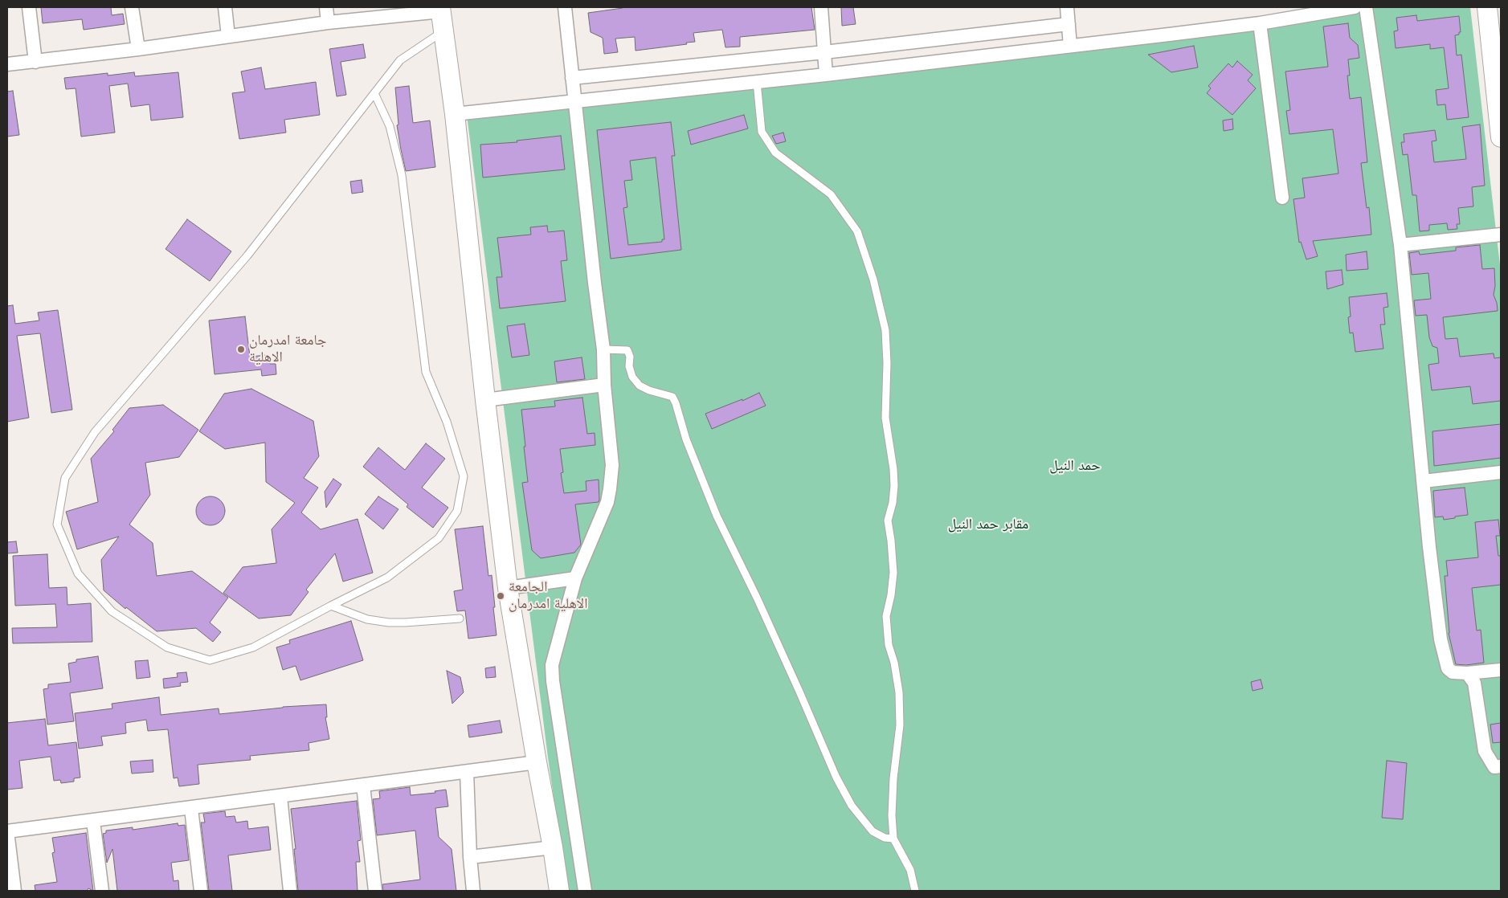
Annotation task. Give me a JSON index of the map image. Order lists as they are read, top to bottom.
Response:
{
  "parks": ["حمد النيل", "مقابر حمد النيل"],
  "places": ["جامعة امدرمان الاهلية", "الجامعة الاهلية امدرمان"]
}
